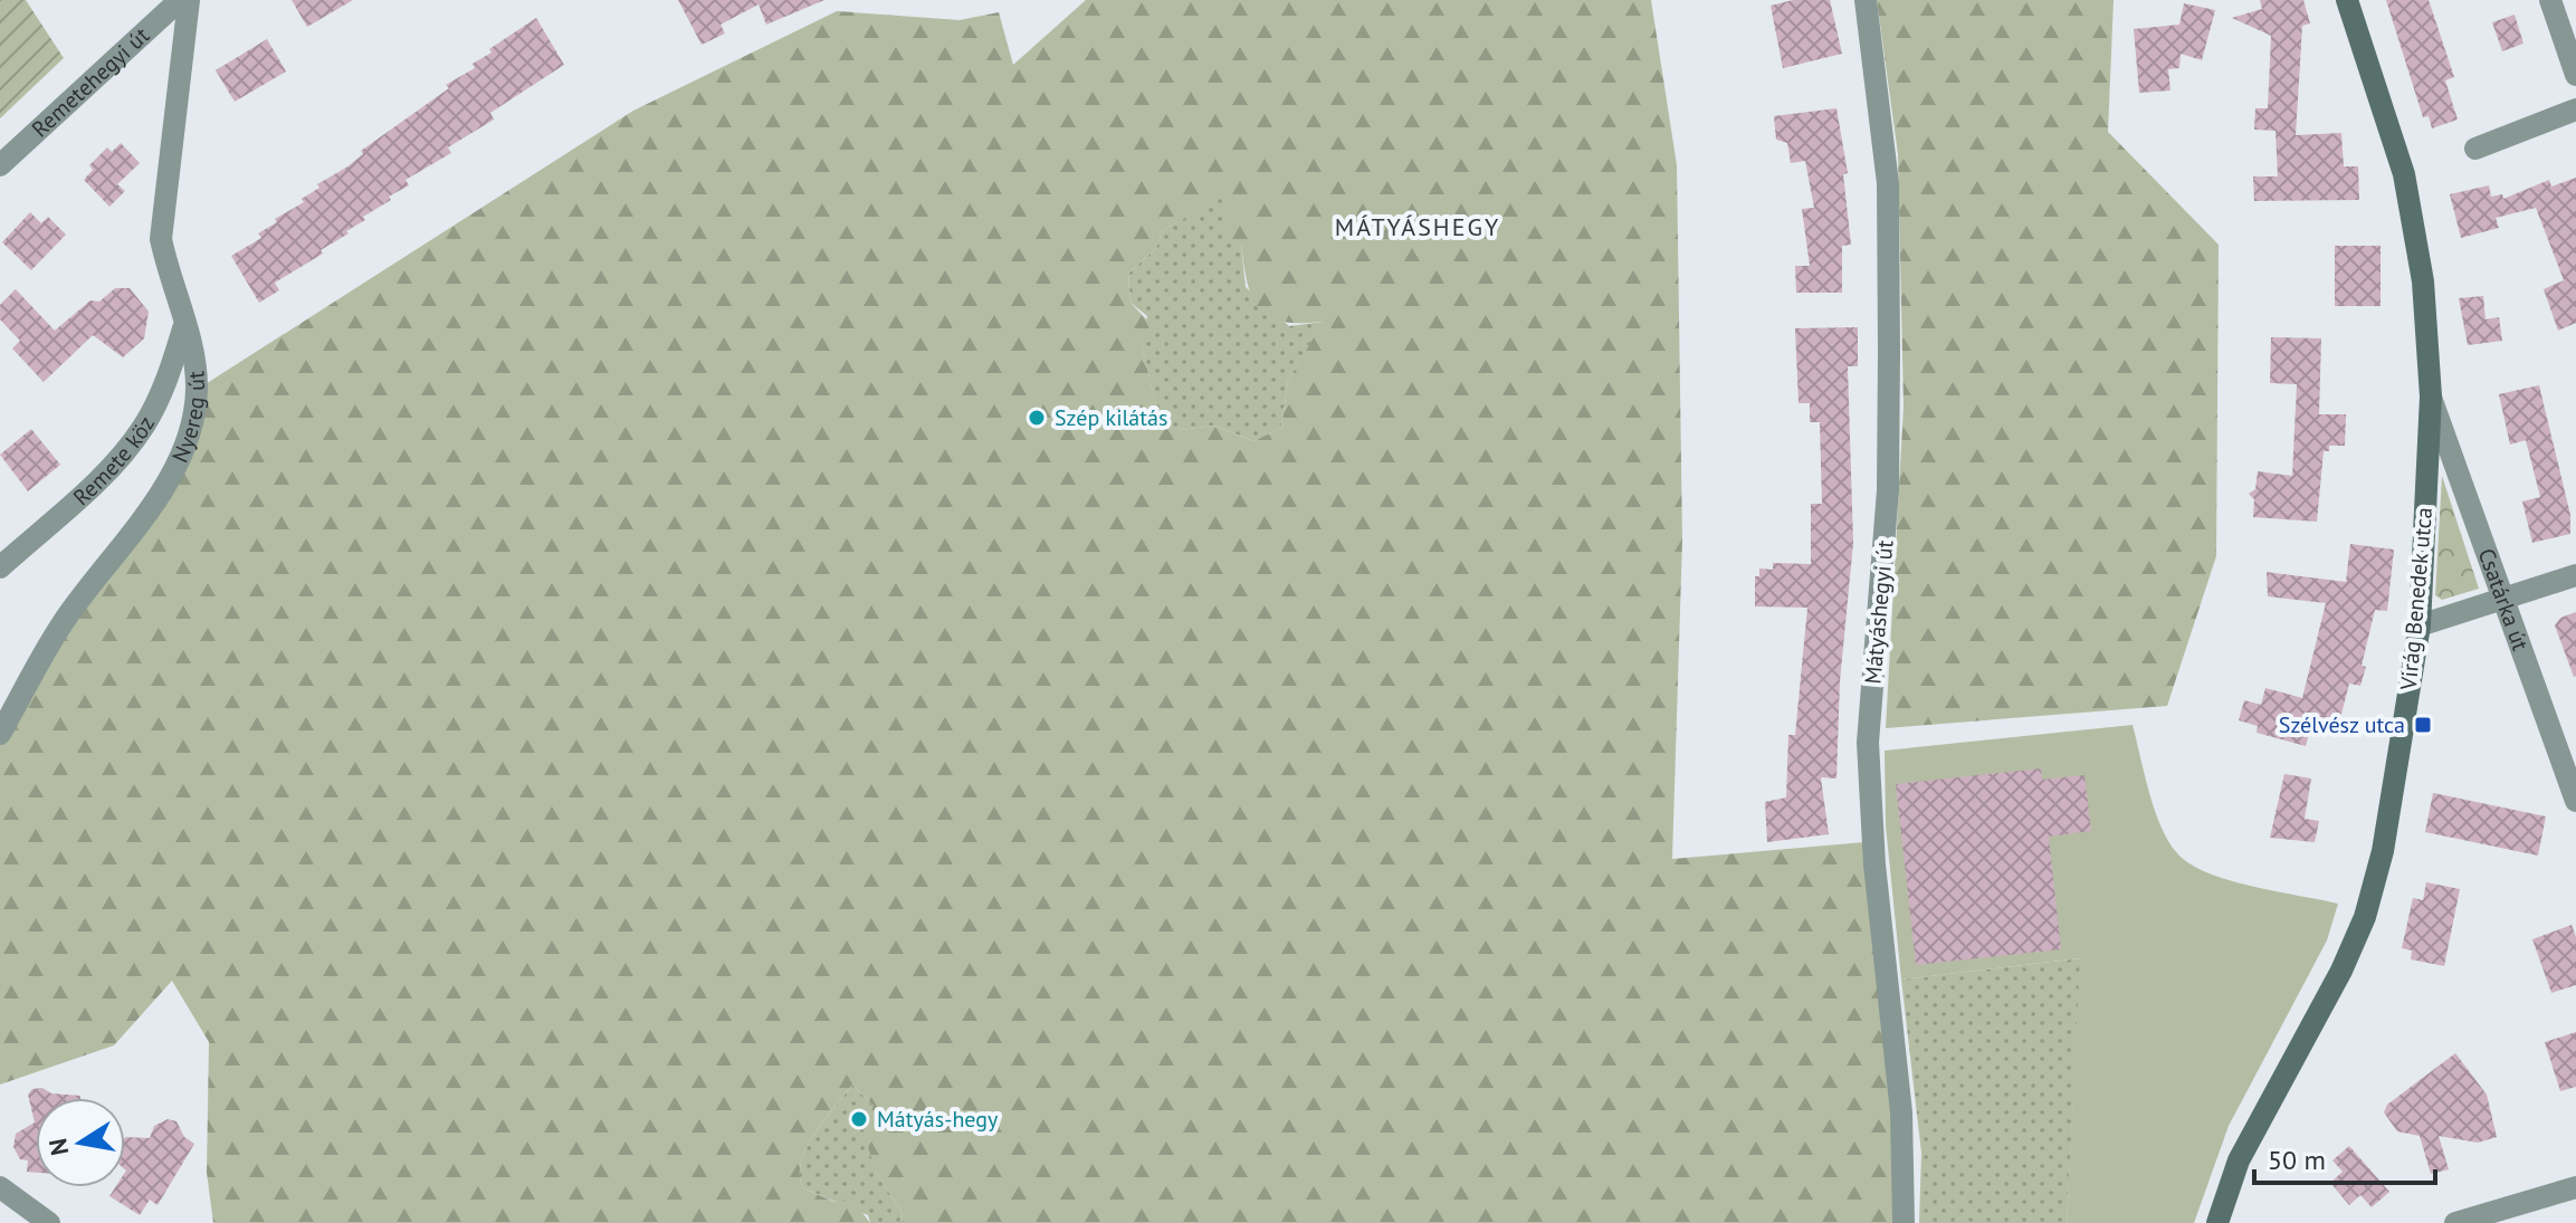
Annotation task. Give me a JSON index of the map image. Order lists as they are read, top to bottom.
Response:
{
  "streets": {
    "street": [
      "Remetehegyi út",
      "Nyereg út",
      "Remete köz",
      "Virág Benedek utca",
      "Csatárka út",
      "Mátyáshegyi út"
    ]
  },
  "crossings": [
    ["Nyereg út", "Remete köz"],
    ["Virág Benedek utca", "Csatárka út"]
  ],
  "districts": ["MÁTYÁSHEGY"],
  "places": {
    "other": ["Szép kilátás", "Mátyás-hegy"],
    "transit": ["Szélvész utca"]
  },
  "scale_bar": "50 m",
  "north": "left"
}
